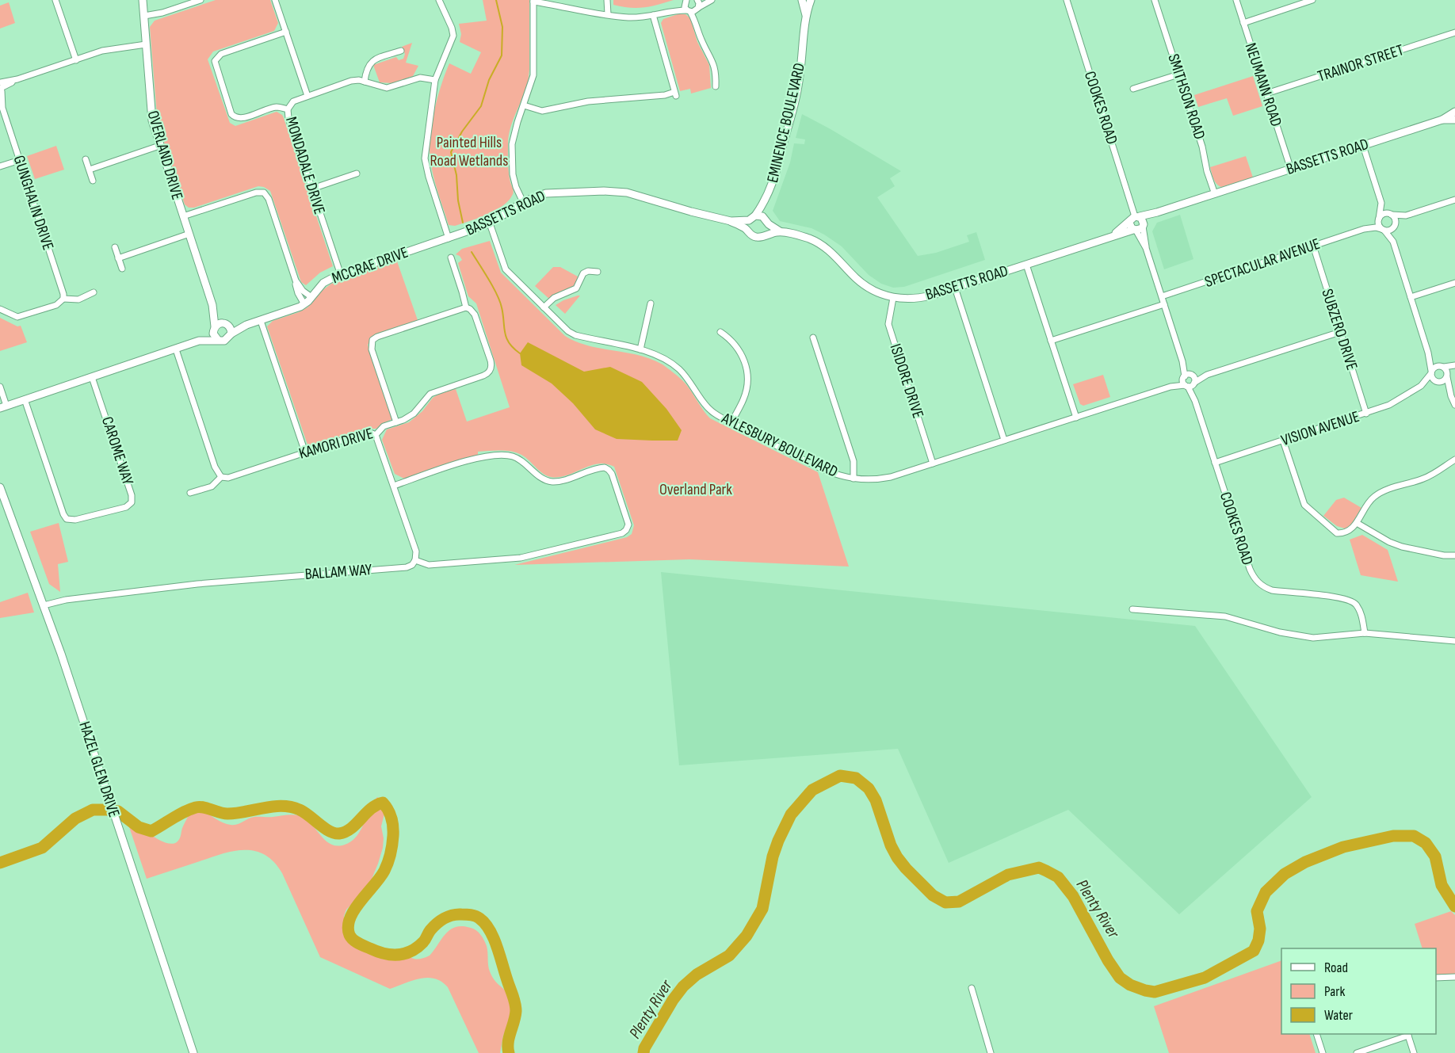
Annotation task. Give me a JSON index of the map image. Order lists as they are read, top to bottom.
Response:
{
  "streets": {
    "street": [
      "TRAINOR STREET",
      "NEUMANN ROAD",
      "SMITHSON ROAD",
      "COOKES ROAD",
      "EMINENCE BOULEVARD",
      "OVERLAND DRIVE",
      "BASSETTS ROAD",
      "MONDADALE DRIVE",
      "GUNGHALIN DRIVE",
      "SPECTACULAR AVENUE",
      "MCCRAE DRIVE",
      "SUBZERO DRIVE",
      "ISIDORE DRIVE",
      "VISION AVENUE",
      "KAMORI DRIVE",
      "AYLESBURY BOULEVARD",
      "CAROME WAY",
      "BALLAM WAY",
      "HAZEL GLEN DRIVE"
    ]
  },
  "crossings": [
    ["TRAINOR STREET", "NEUMANN ROAD"],
    ["NEUMANN ROAD", "BASSETTS ROAD"],
    ["SMITHSON ROAD", "BASSETTS ROAD"],
    ["COOKES ROAD", "BASSETTS ROAD"],
    ["COOKES ROAD", "SPECTACULAR AVENUE"],
    ["COOKES ROAD", "VISION AVENUE"],
    ["COOKES ROAD", "AYLESBURY BOULEVARD"],
    ["EMINENCE BOULEVARD", "BASSETTS ROAD"],
    ["OVERLAND DRIVE", "MCCRAE DRIVE"],
    ["BASSETTS ROAD", "MCCRAE DRIVE"],
    ["BASSETTS ROAD", "ISIDORE DRIVE"],
    ["BASSETTS ROAD", "AYLESBURY BOULEVARD"],
    ["MONDADALE DRIVE", "MCCRAE DRIVE"],
    ["SPECTACULAR AVENUE", "SUBZERO DRIVE"],
    ["SUBZERO DRIVE", "VISION AVENUE"],
    ["ISIDORE DRIVE", "AYLESBURY BOULEVARD"],
    ["BALLAM WAY", "HAZEL GLEN DRIVE"]
  ],
  "water": ["Plenty River"],
  "parks": ["Painted Hills Road Wetlands", "Overland Park"],
  "legend": ["Road", "Park", "Water"]
}
